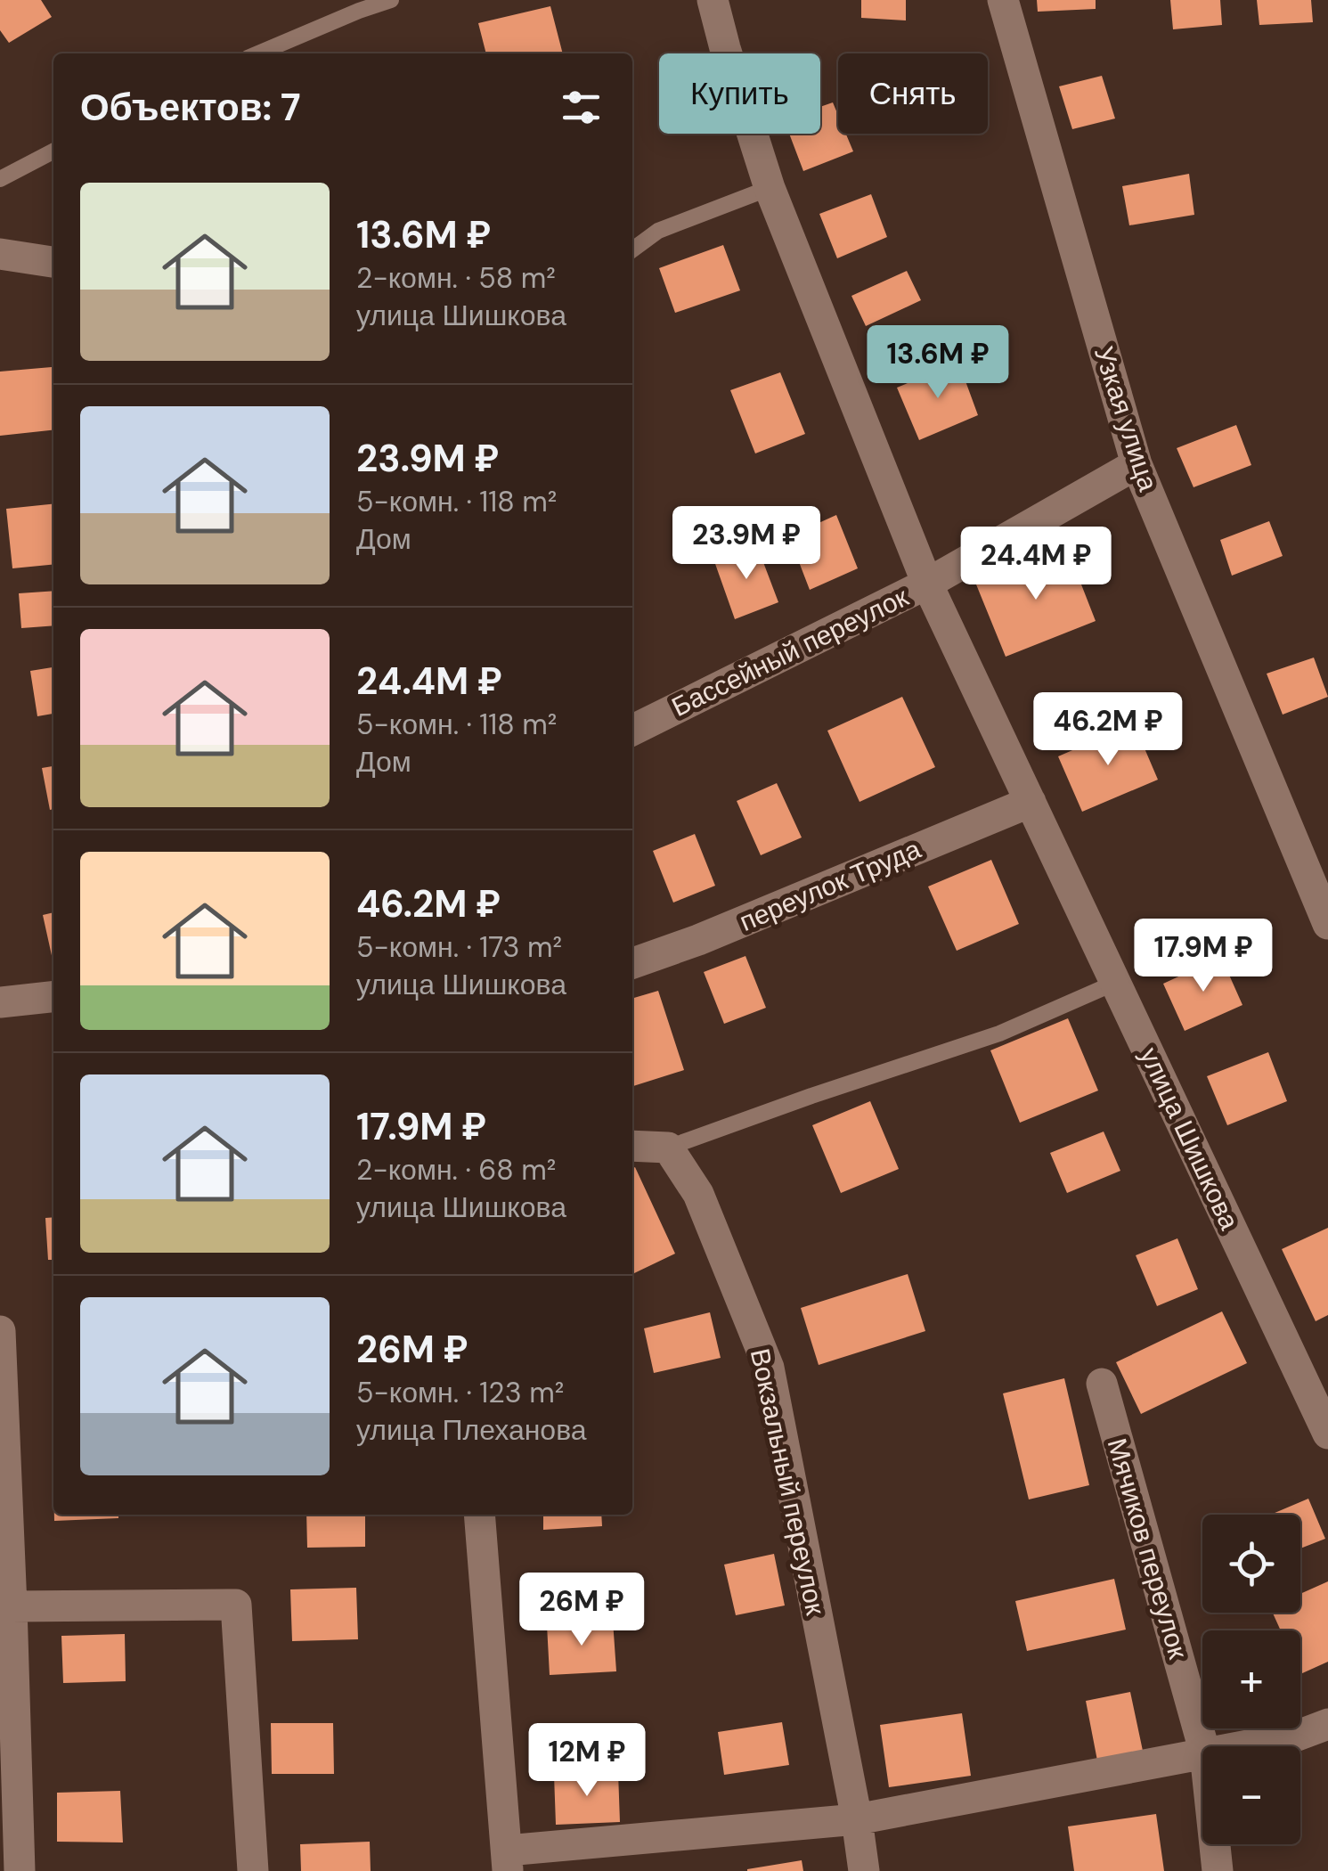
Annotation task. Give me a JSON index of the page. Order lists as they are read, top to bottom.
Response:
{
  "streets": {
    "street": [
      "Узкая улица",
      "Бассейный переулок",
      "переулок Труда",
      "улица Шишкова",
      "Вокзальный переулок",
      "Мячиков переулок"
    ]
  },
  "crossings": [
    ["Узкая улица", "Бассейный переулок"],
    ["Бассейный переулок", "улица Шишкова"],
    ["переулок Труда", "улица Шишкова"]
  ],
  "page": {
    "chip": ["Купить", "Снять"],
    "heading": "Объектов: 7",
    "list": [
      {
        "name": "13.6M ₽",
        "note": "2-комн. · 58 m² · улица Шишкова"
      },
      {
        "name": "23.9M ₽",
        "note": "5-комн. · 118 m² · Дом"
      },
      {
        "name": "24.4M ₽",
        "note": "5-комн. · 118 m² · Дом"
      },
      {
        "name": "46.2M ₽",
        "note": "5-комн. · 173 m² · улица Шишкова"
      },
      {
        "name": "17.9M ₽",
        "note": "2-комн. · 68 m² · улица Шишкова"
      },
      {
        "name": "26M ₽",
        "note": "5-комн. · 123 m² · улица Плеханова"
      }
    ],
    "price": [
      "13.6M ₽",
      "23.9M ₽",
      "24.4M ₽",
      "46.2M ₽",
      "17.9M ₽",
      "26M ₽",
      "12M ₽"
    ],
    "map_buttons": ["+", "−"]
  }
}
